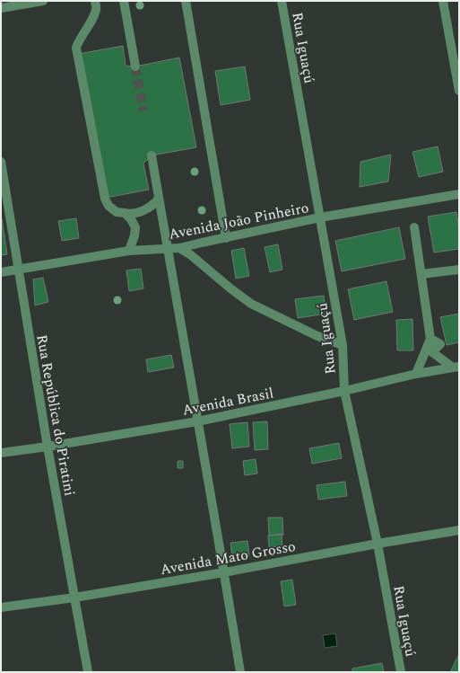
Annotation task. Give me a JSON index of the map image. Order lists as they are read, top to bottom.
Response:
{
  "streets": {
    "street": [
      "Rua Iguaçú",
      "Avenida João Pinheiro",
      "Avenida Brasil",
      "Rua República do Piratini",
      "Avenida Mato Grosso"
    ]
  },
  "crossings": [
    ["Rua Iguaçú", "Avenida João Pinheiro"],
    ["Rua Iguaçú", "Avenida Brasil"],
    ["Rua Iguaçú", "Avenida Mato Grosso"],
    ["Avenida João Pinheiro", "Rua República do Piratini"],
    ["Avenida Brasil", "Rua República do Piratini"],
    ["Rua República do Piratini", "Avenida Mato Grosso"]
  ]
}
